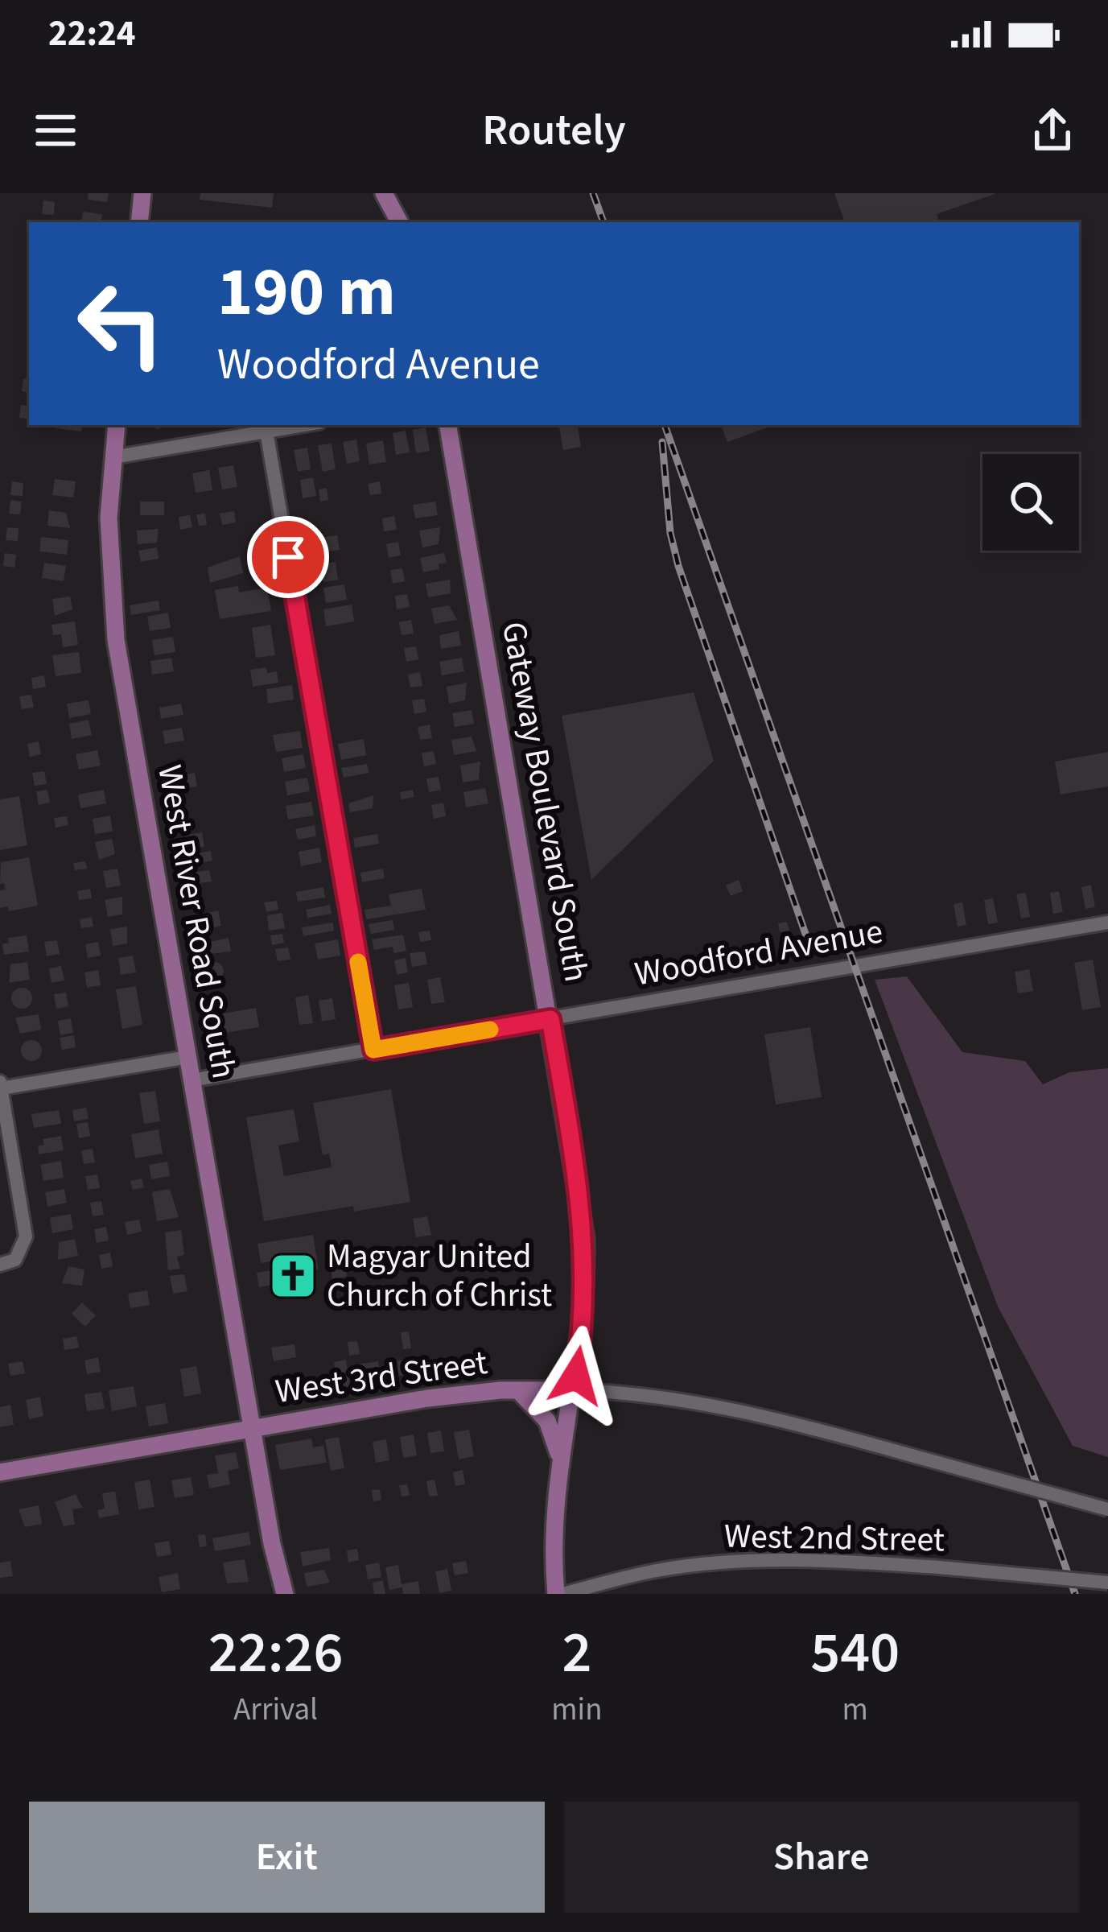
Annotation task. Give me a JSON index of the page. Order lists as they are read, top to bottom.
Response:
{
  "streets": {
    "main road": ["Gateway Boulevard South", "West River Road South", "West 3rd Street"],
    "street": ["Woodford Avenue", "West 2nd Street"]
  },
  "crossings": [
    ["Gateway Boulevard South", "Woodford Avenue"],
    ["Gateway Boulevard South", "West 3rd Street"],
    ["Gateway Boulevard South", "West 2nd Street"],
    ["West River Road South", "Woodford Avenue"],
    ["West River Road South", "West 3rd Street"]
  ],
  "places": {
    "church": ["Magyar United Church of Christ"]
  },
  "page": {
    "status": "22:24",
    "header": "Routely",
    "turn": ["190 m", "Woodford Avenue"],
    "eta": [
      "22:26",
      "Arrival",
      "2",
      "min",
      "540",
      "m"
    ],
    "buttons": ["Exit", "Share"]
  }
}
